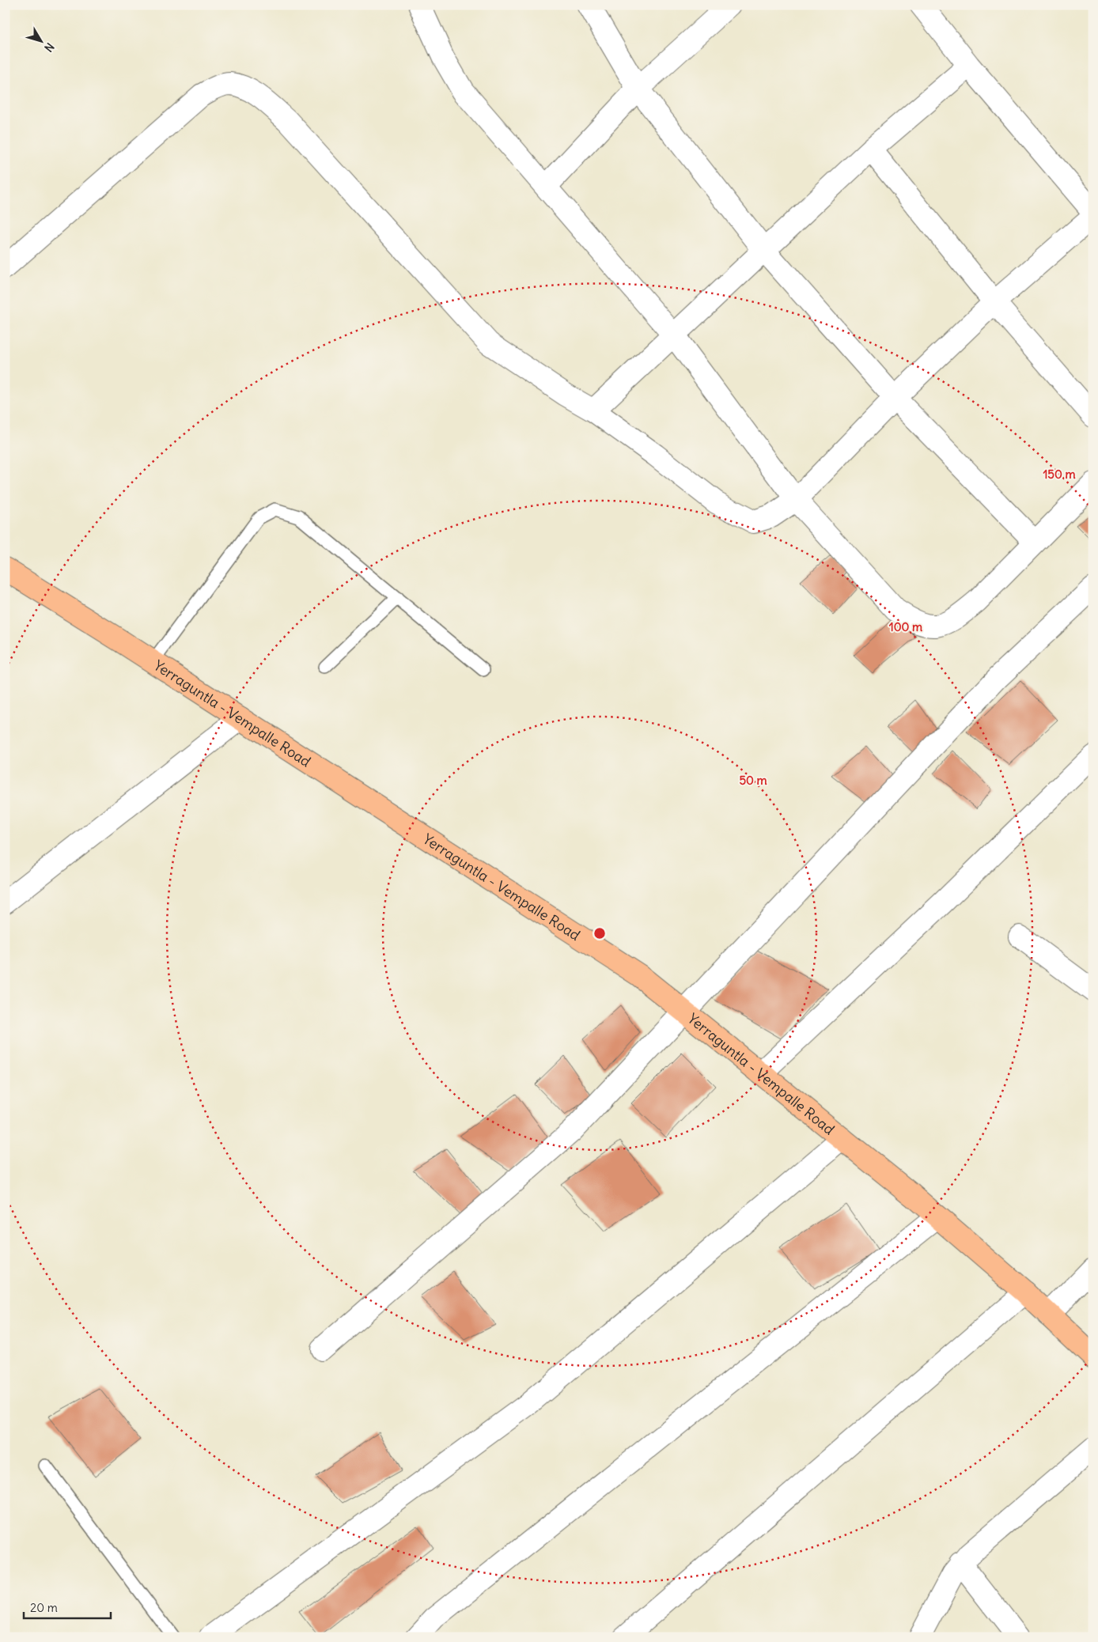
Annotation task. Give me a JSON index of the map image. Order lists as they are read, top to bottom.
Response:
{
  "streets": {
    "highway": ["Yerraguntla - Vempalle Road"]
  },
  "scale_bar": "20 m",
  "north": "bottom right",
  "rings": ["150 m", "100 m", "50 m"]
}
